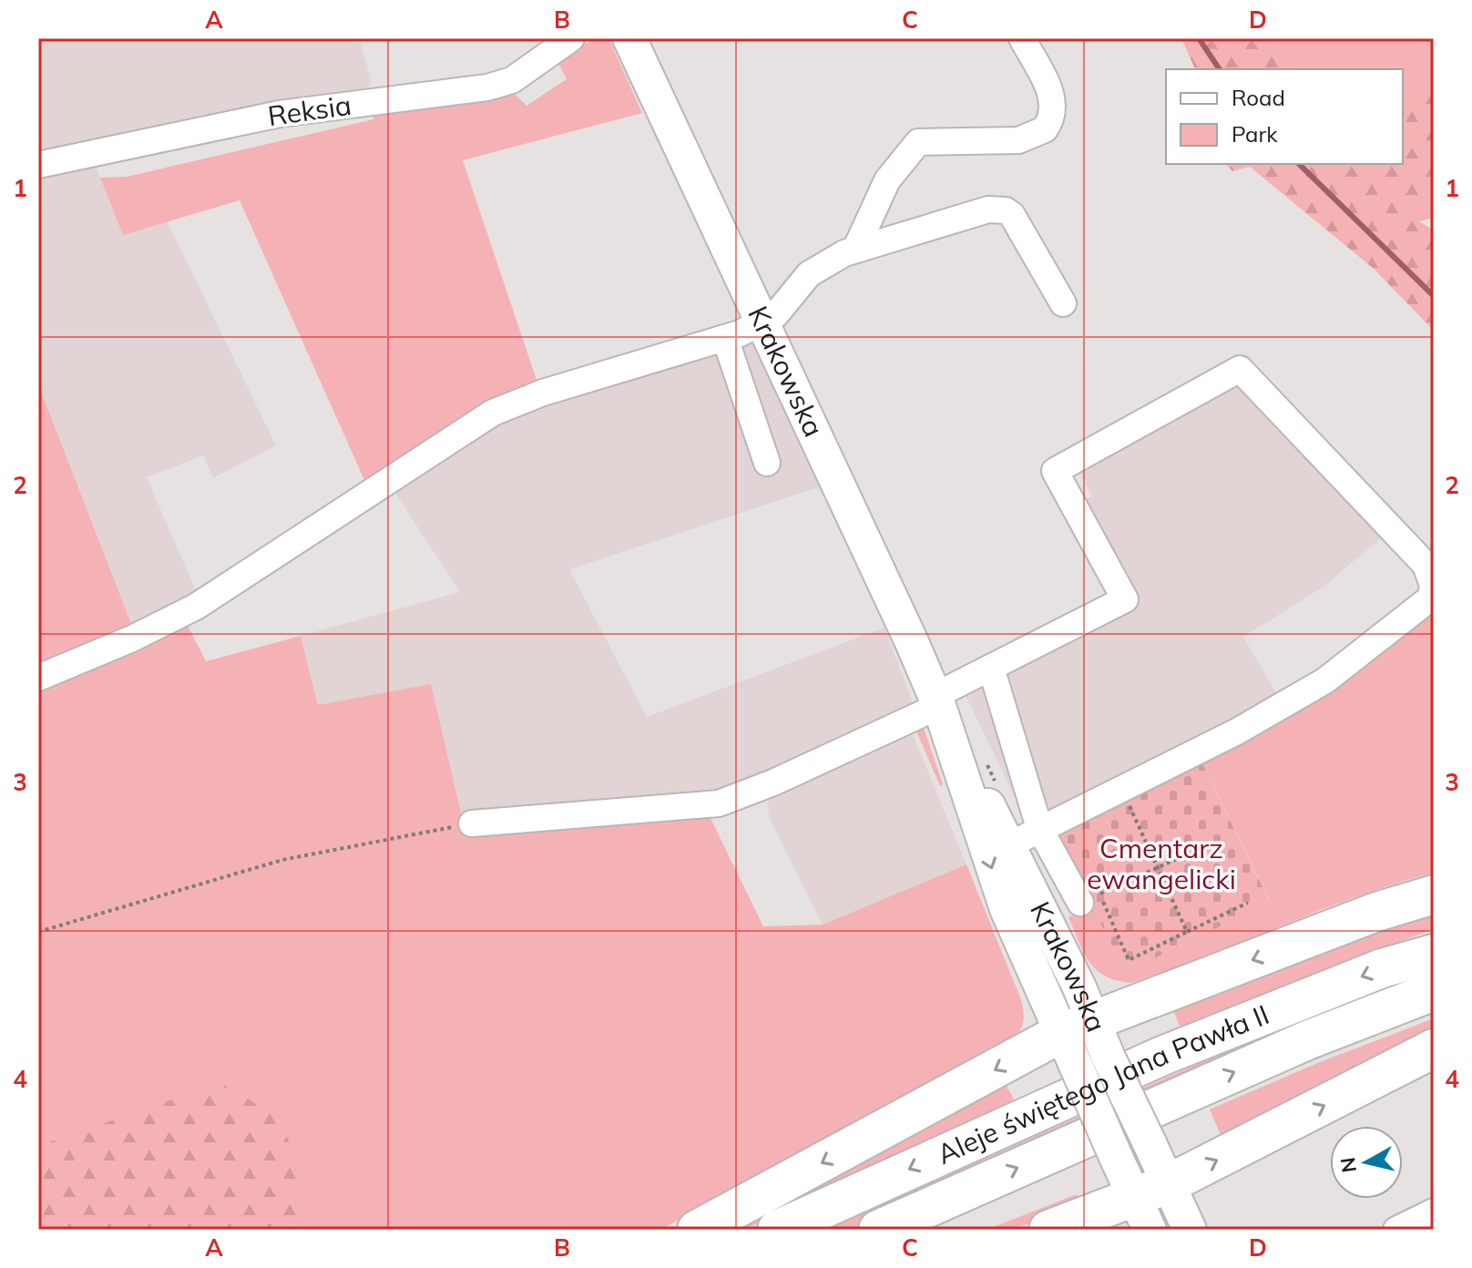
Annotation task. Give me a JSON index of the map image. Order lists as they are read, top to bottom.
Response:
{
  "streets": {
    "highway": ["Aleje świętego Jana Pawła II"],
    "main road": ["Krakowska"],
    "street": ["Reksia"]
  },
  "parks": ["Cmentarz ewangelicki"],
  "legend": ["Road", "Park"],
  "north": "left",
  "grid": {
    "columns": [
      "A",
      "B",
      "C",
      "D"
    ],
    "rows": [
      "1",
      "2",
      "3",
      "4"
    ]
  }
}
